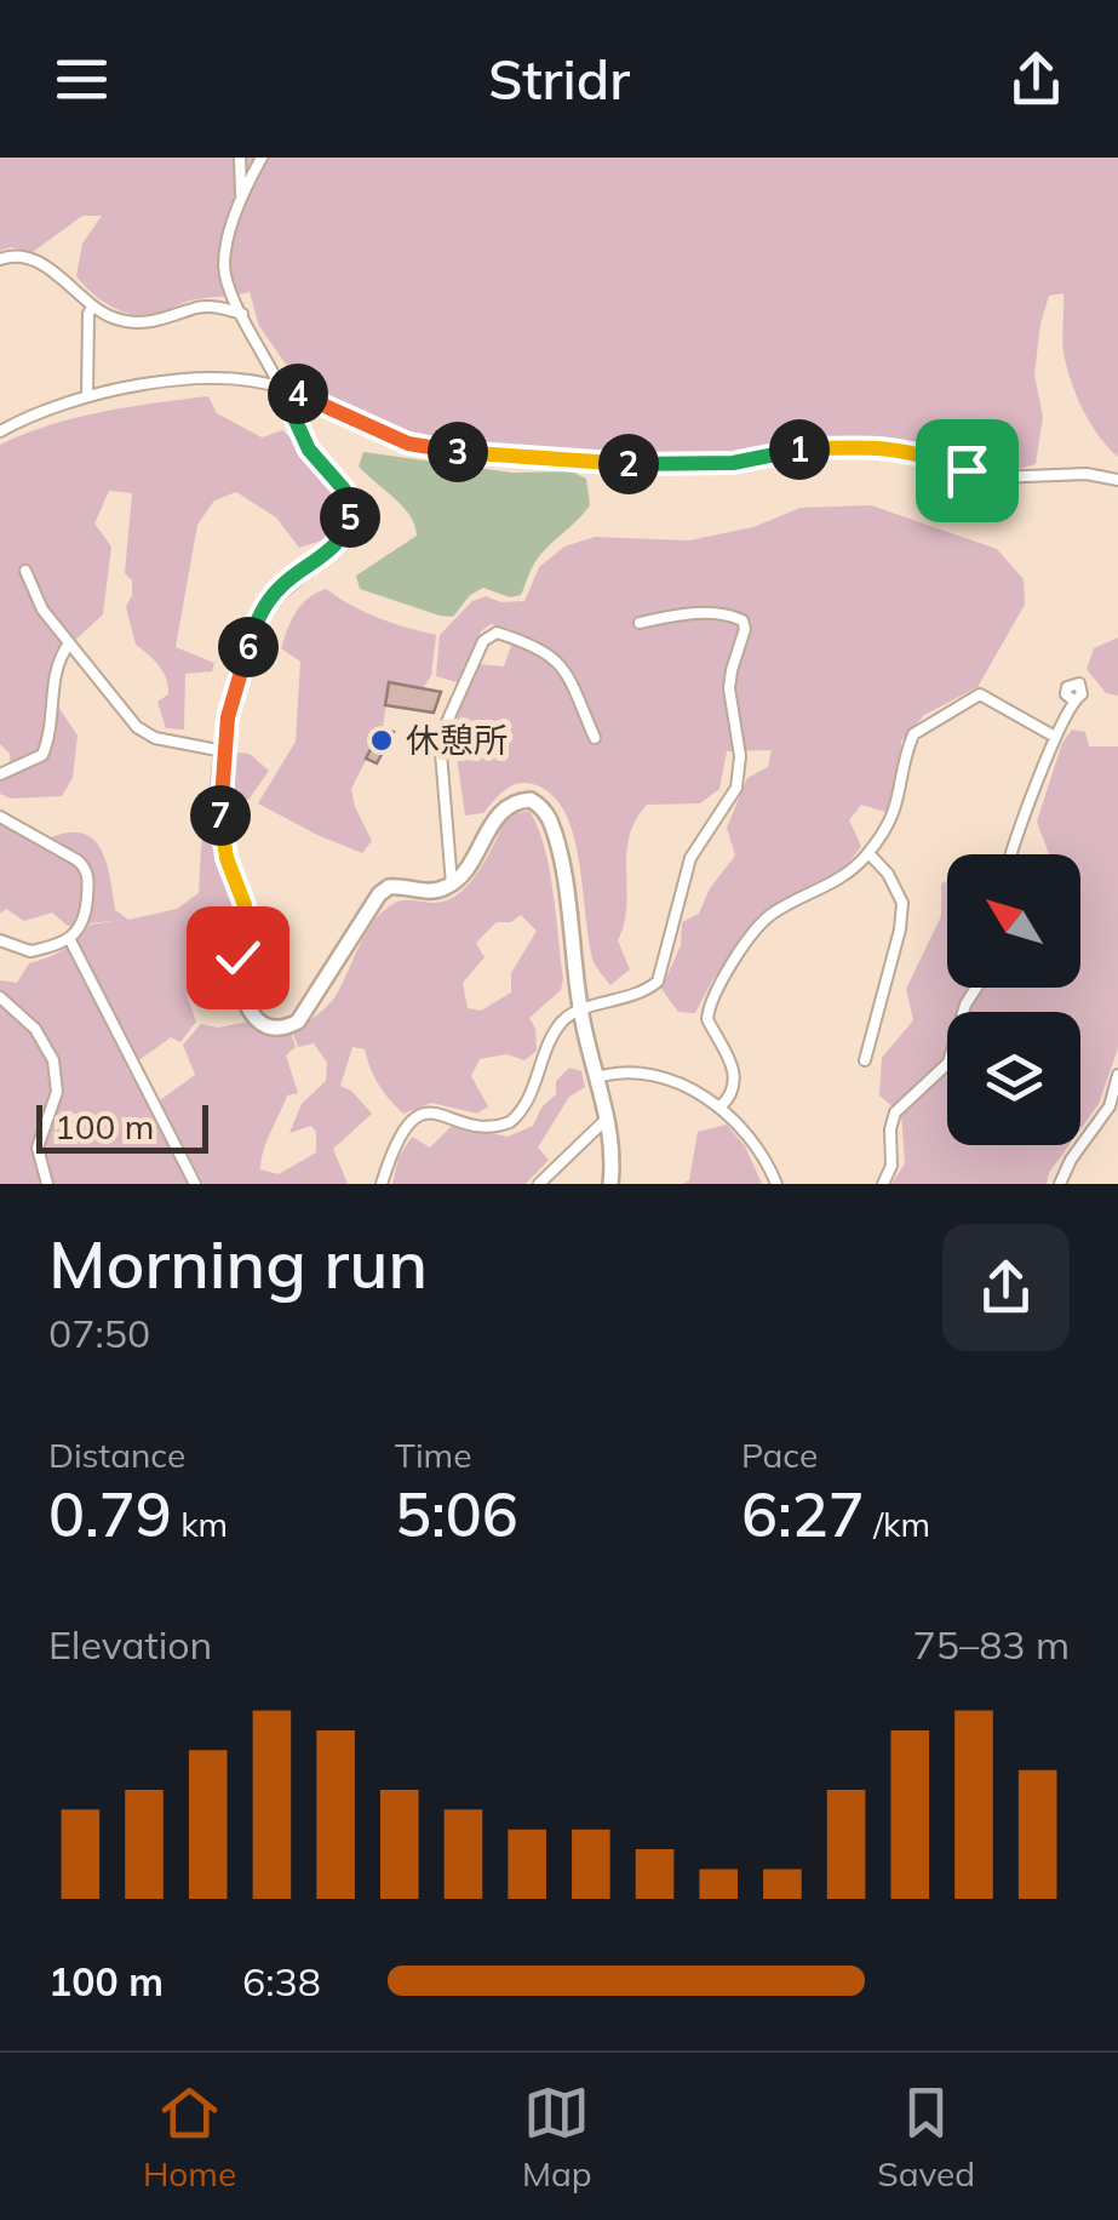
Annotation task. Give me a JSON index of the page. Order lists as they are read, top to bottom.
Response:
{
  "places": ["休憩所"],
  "scale_bar": "100 m",
  "north": "top left",
  "page": {
    "header": "Stridr",
    "pins": [
      "4",
      "1",
      "3",
      "2",
      "5",
      "6",
      "7"
    ],
    "scale": "100 m",
    "heading": ["Morning run", "07:50"],
    "stats": [
      ["Distance", "0.79 km"],
      ["Time", "5:06"],
      ["Pace", "6:27 /km"]
    ],
    "chart": ["Elevation", "75–83 m"],
    "list": [
      {
        "name": "100 m",
        "note": "6:38"
      }
    ],
    "tabs": ["Home", "Map", "Saved"]
  }
}
